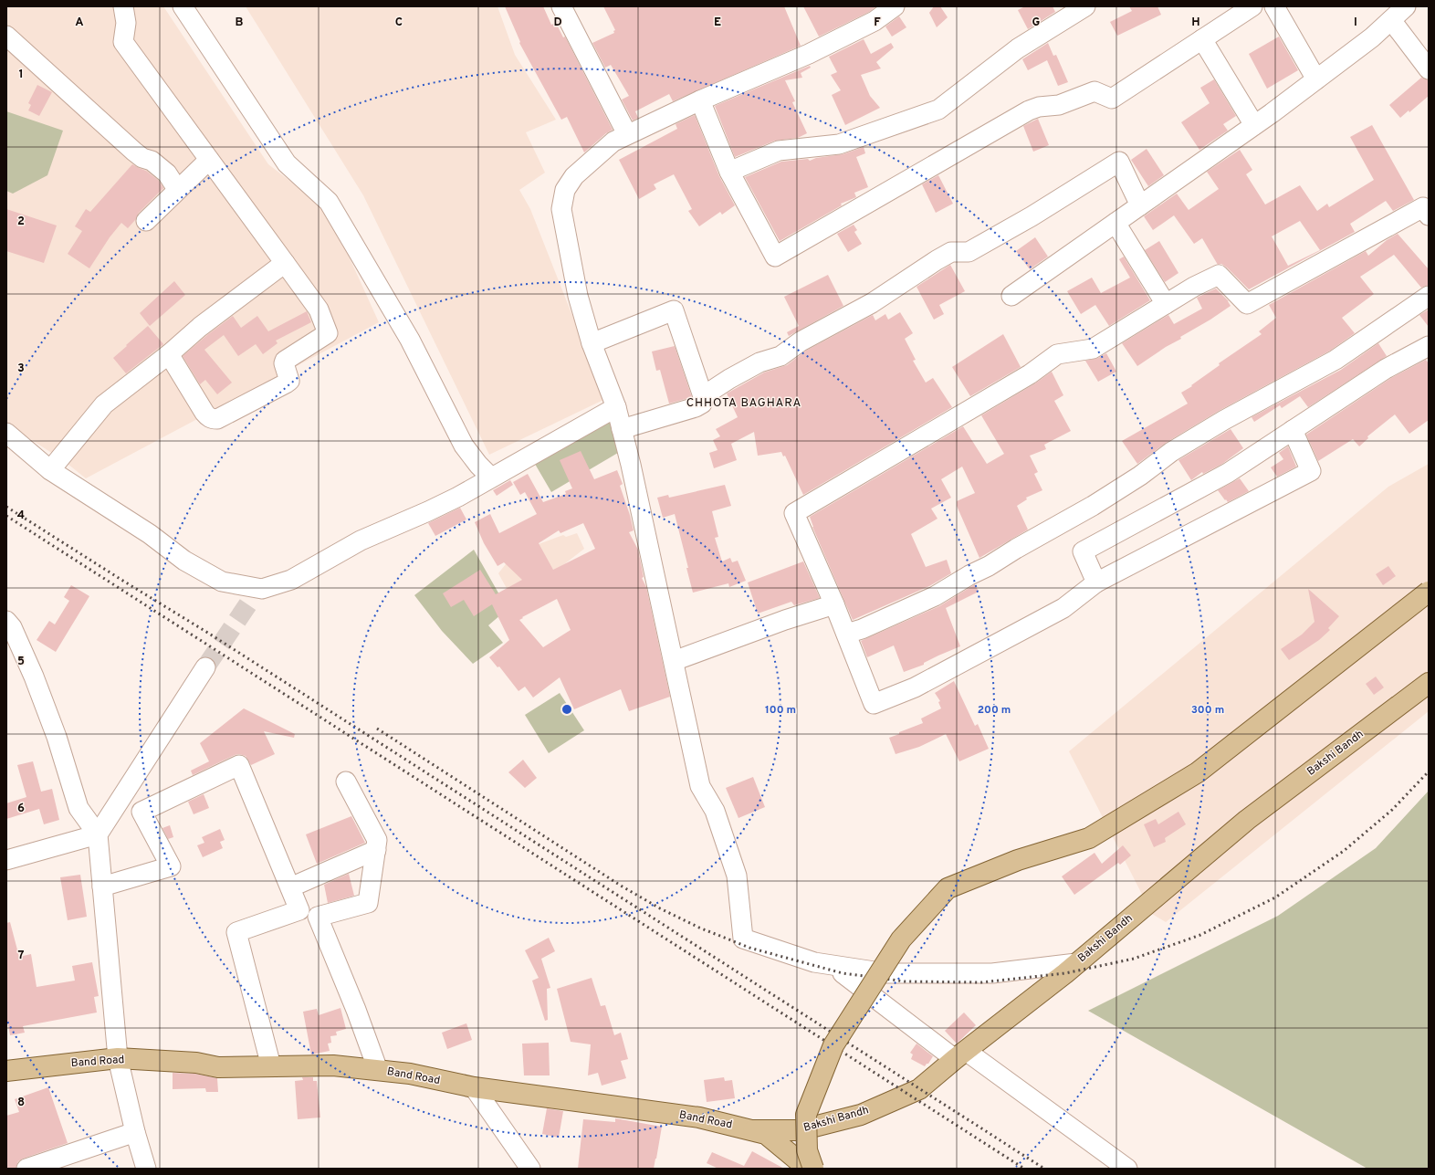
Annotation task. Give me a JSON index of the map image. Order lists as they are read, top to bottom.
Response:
{
  "streets": {
    "main road": ["Bakshi Bandh", "Band Road"]
  },
  "crossings": [
    ["Bakshi Bandh", "Band Road"]
  ],
  "districts": ["CHHOTA BAGHARA"],
  "grid": {
    "columns": [
      "A",
      "B",
      "C",
      "D",
      "E",
      "F",
      "G",
      "H",
      "I"
    ],
    "rows": [
      "1",
      "2",
      "3",
      "4",
      "5",
      "6",
      "7",
      "8"
    ]
  },
  "rings": ["100 m", "200 m", "300 m"]
}
